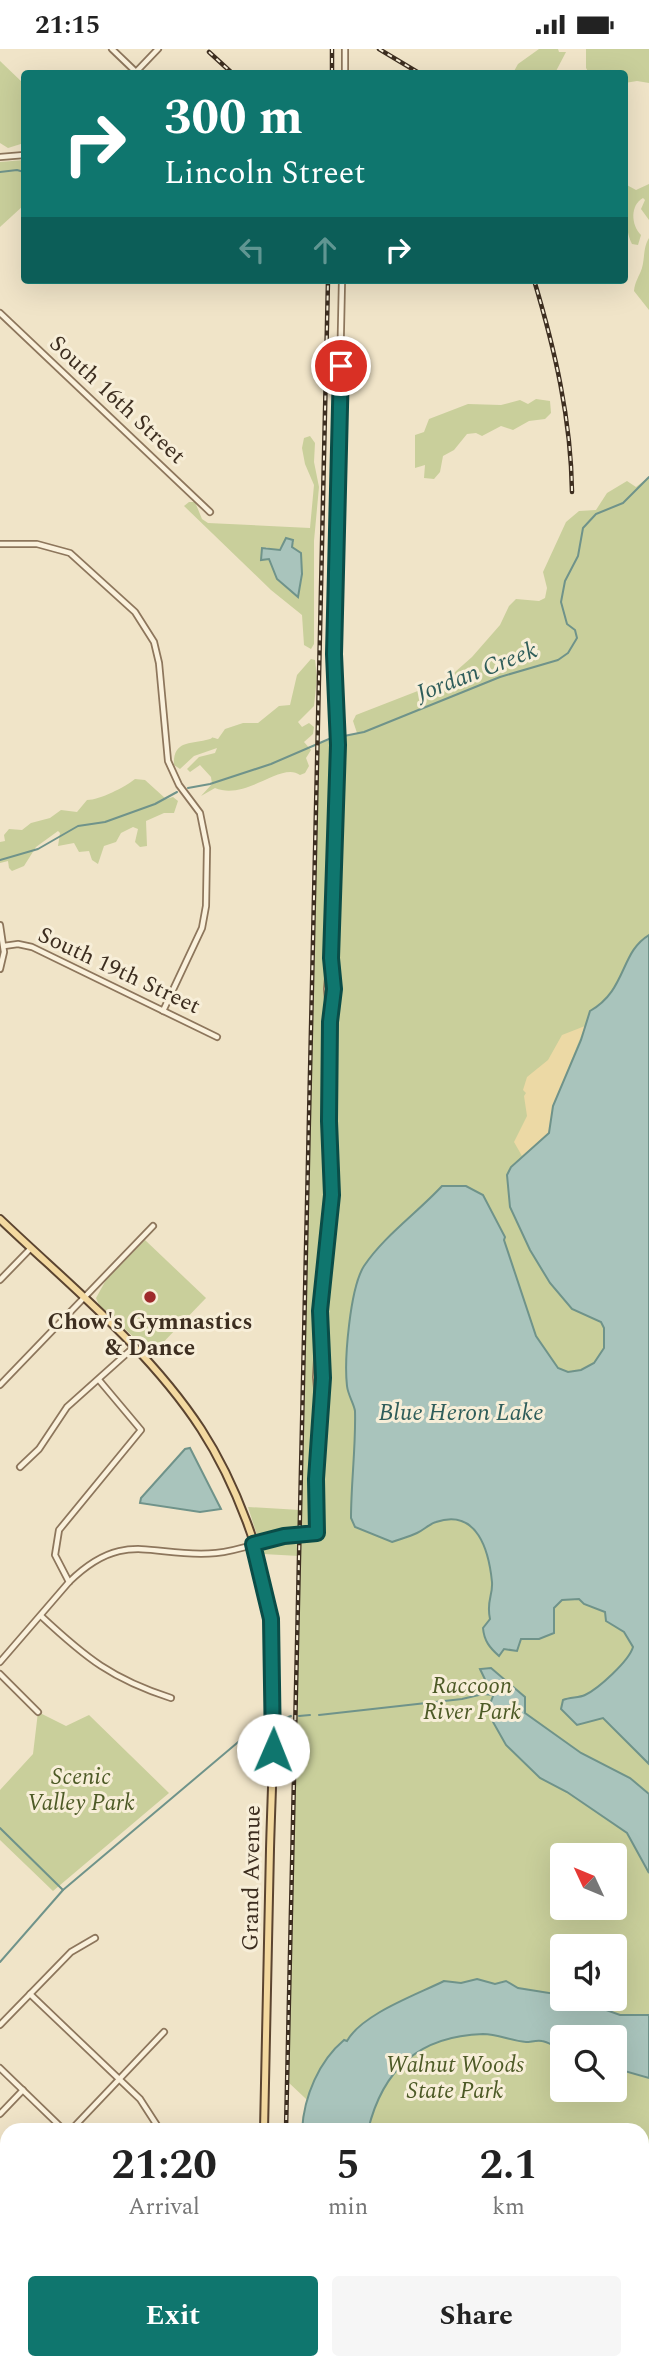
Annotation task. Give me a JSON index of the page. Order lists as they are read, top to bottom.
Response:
{
  "streets": {
    "main road": ["Grand Avenue"],
    "street": ["South 16th Street", "South 19th Street"]
  },
  "water": ["Jordan Creek", "Blue Heron Lake"],
  "parks": ["Raccoon River Park", "Scenic Valley Park", "Walnut Woods State Park"],
  "places": ["Chow's Gymnastics & Dance"],
  "north": "top left",
  "page": {
    "status": "21:15",
    "turn": ["300 m", "Lincoln Street"],
    "eta": [
      "21:20",
      "Arrival",
      "5",
      "min",
      "2.1",
      "km"
    ],
    "buttons": ["Exit", "Share"]
  }
}
